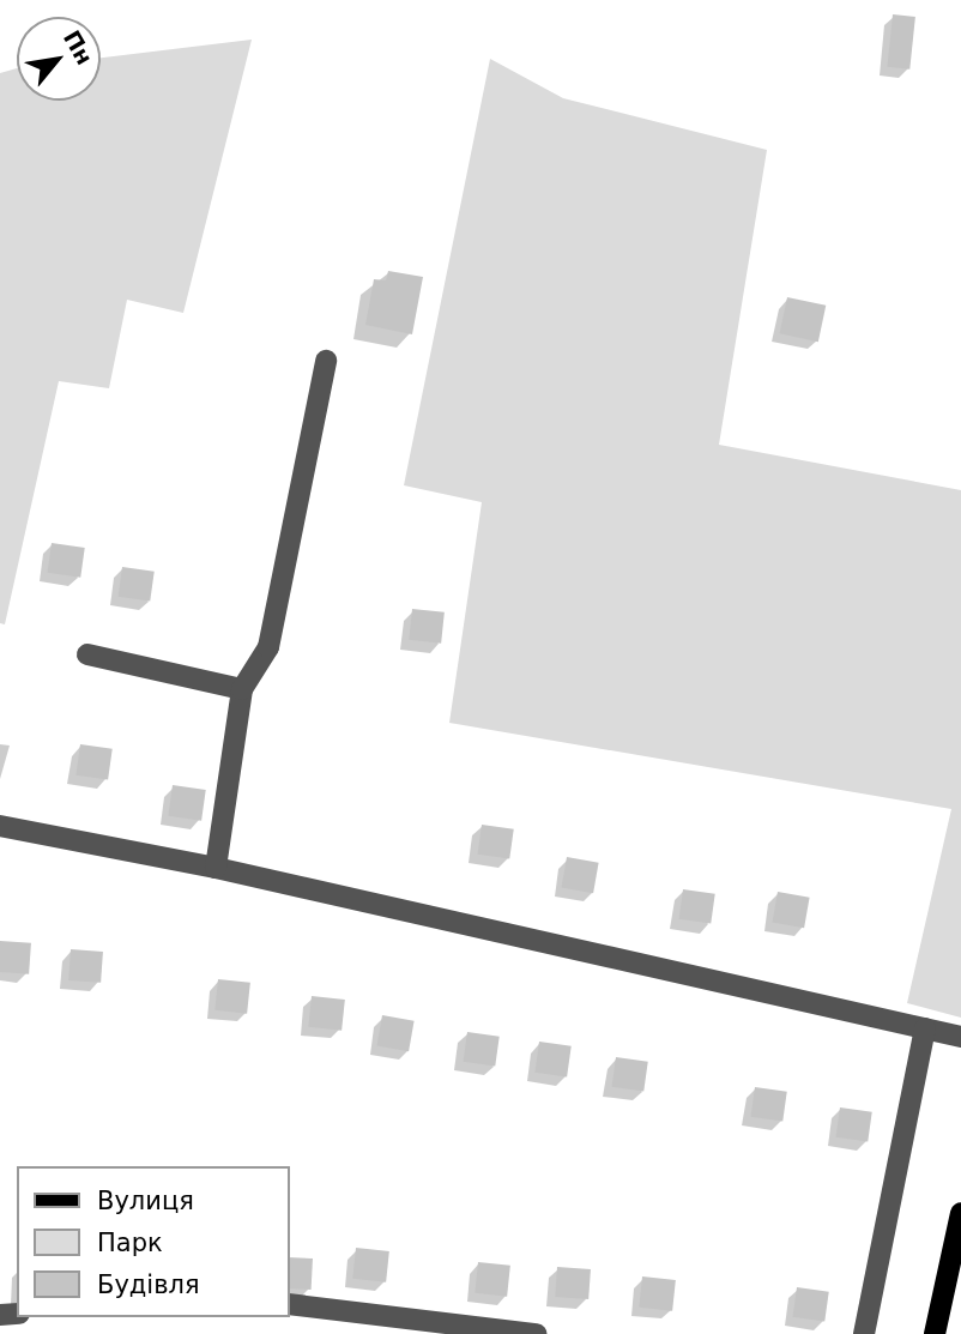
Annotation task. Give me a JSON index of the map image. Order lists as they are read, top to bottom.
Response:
{
  "legend": ["Вулиця", "Парк", "Будівля"],
  "north": "top right"
}
